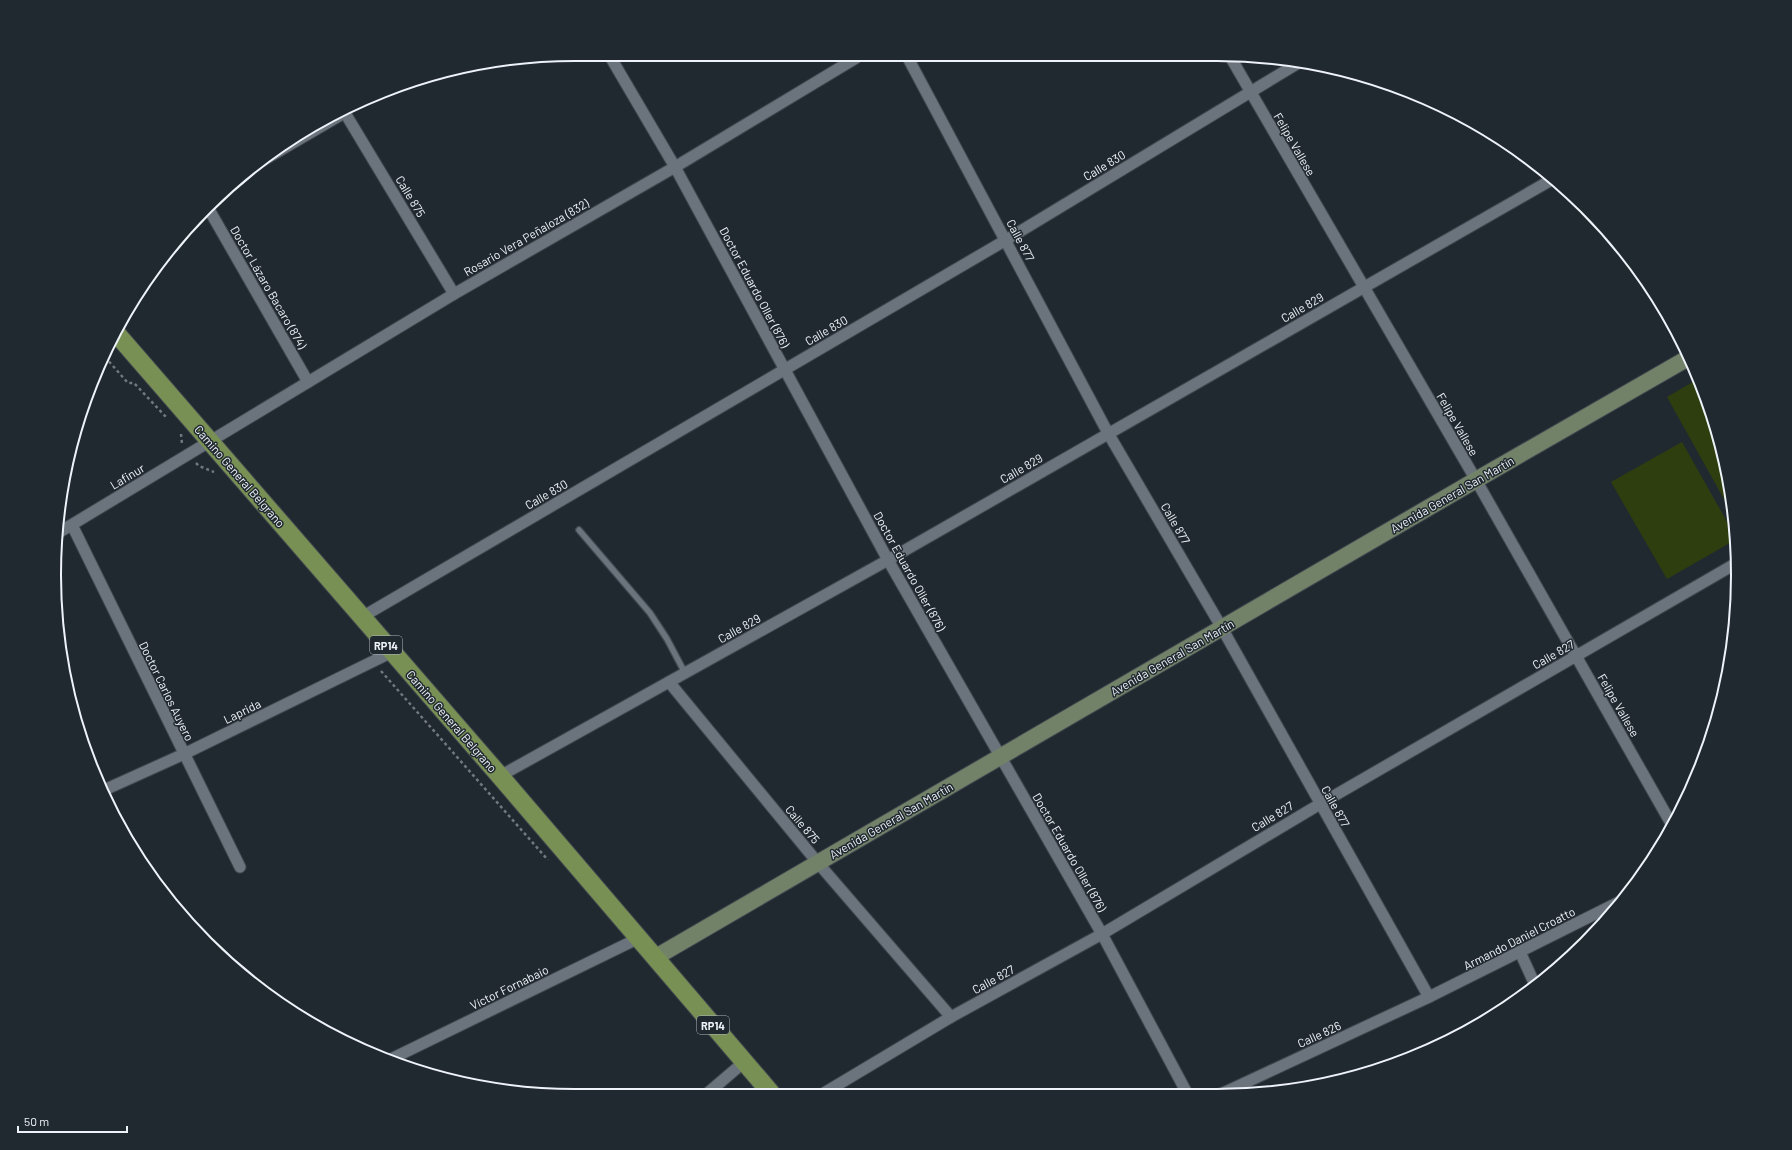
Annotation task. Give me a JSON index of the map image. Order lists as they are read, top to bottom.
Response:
{
  "streets": {
    "main road": ["Camino General Belgrano", "Avenida General San Martín", "RP14"],
    "street": [
      "Felipe Vallese",
      "Calle 830",
      "Calle 875",
      "Rosario Vera Peñaloza (832)",
      "Calle 877",
      "Doctor Lázaro Bacaro (874)",
      "Doctor Eduardo Oller (876)",
      "Calle 829",
      "Lafinur",
      "Calle 827",
      "Doctor Carlos Auyero",
      "Laprida",
      "Armando Daniel Croatto",
      "Víctor Fornabaio",
      "Calle 826"
    ]
  },
  "crossings": [
    ["Felipe Vallese", "Calle 830"],
    ["Felipe Vallese", "Calle 829"],
    ["Felipe Vallese", "Avenida General San Martín"],
    ["Felipe Vallese", "Calle 827"],
    ["Calle 830", "Calle 877"],
    ["Calle 830", "Doctor Eduardo Oller (876)"],
    ["Calle 830", "Camino General Belgrano"],
    ["Calle 875", "Rosario Vera Peñaloza (832)"],
    ["Calle 875", "Calle 829"],
    ["Calle 875", "Avenida General San Martín"],
    ["Calle 875", "Calle 827"],
    ["Rosario Vera Peñaloza (832)", "Doctor Lázaro Bacaro (874)"],
    ["Rosario Vera Peñaloza (832)", "Doctor Eduardo Oller (876)"],
    ["Rosario Vera Peñaloza (832)", "Lafinur"],
    ["Rosario Vera Peñaloza (832)", "Camino General Belgrano"],
    ["Calle 877", "Calle 829"],
    ["Calle 877", "Avenida General San Martín"],
    ["Calle 877", "Calle 827"],
    ["Calle 877", "Armando Daniel Croatto"],
    ["Calle 877", "Calle 826"],
    ["Doctor Eduardo Oller (876)", "Calle 829"],
    ["Doctor Eduardo Oller (876)", "Avenida General San Martín"],
    ["Doctor Eduardo Oller (876)", "Calle 827"],
    ["Calle 829", "Camino General Belgrano"],
    ["Lafinur", "Camino General Belgrano"],
    ["Lafinur", "Doctor Carlos Auyero"],
    ["Camino General Belgrano", "Avenida General San Martín"],
    ["Camino General Belgrano", "Laprida"],
    ["Camino General Belgrano", "Víctor Fornabaio"],
    ["Doctor Carlos Auyero", "Laprida"],
    ["Armando Daniel Croatto", "Calle 826"]
  ],
  "scale_bar": "50 m"
}
